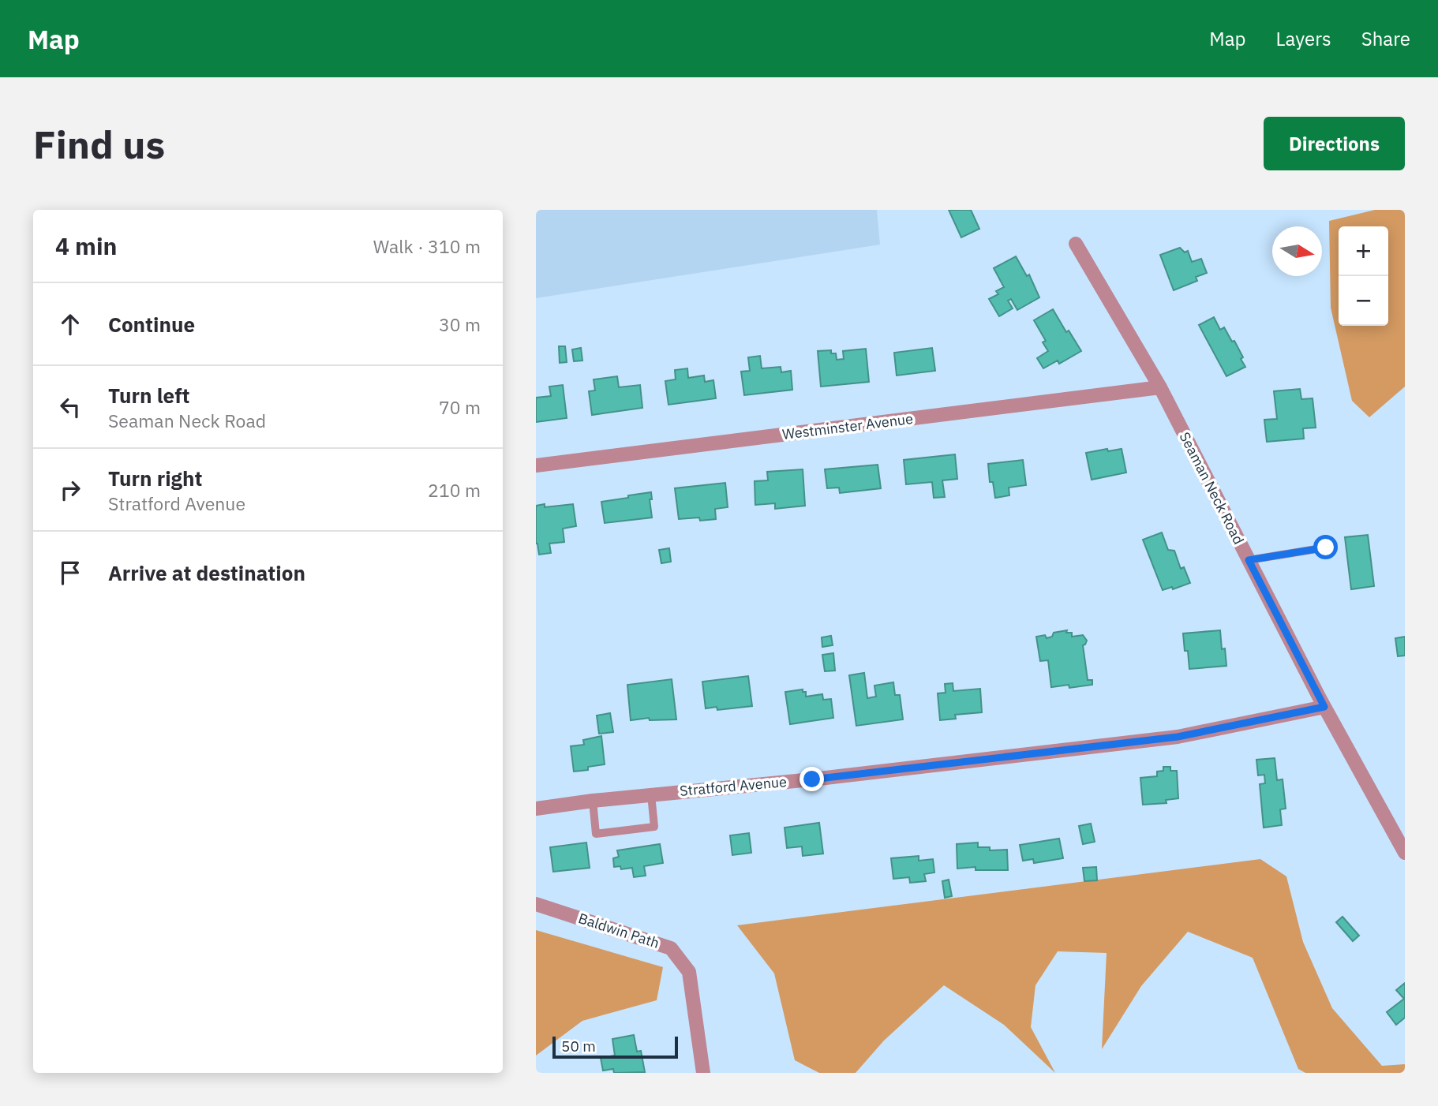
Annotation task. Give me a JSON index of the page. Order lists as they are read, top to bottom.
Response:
{
  "streets": {
    "street": [
      "Westminster Avenue",
      "Seaman Neck Road",
      "Stratford Avenue",
      "Baldwin Path"
    ]
  },
  "crossings": [
    ["Westminster Avenue", "Seaman Neck Road"],
    ["Seaman Neck Road", "Stratford Avenue"]
  ],
  "scale_bar": "50 m",
  "north": "right",
  "page": {
    "header": "Map",
    "nav": ["Map", "Layers", "Share"],
    "buttons": "Directions",
    "title": "Find us",
    "heading": ["4 min", "Walk · 310 m"],
    "map_buttons": ["+", "−"],
    "list": [
      ["Continue", "30 m"],
      ["Turn left", "Seaman Neck Road", "70 m"],
      ["Turn right", "Stratford Avenue", "210 m"],
      "Arrive at destination"
    ],
    "scale": "50 m"
  }
}
